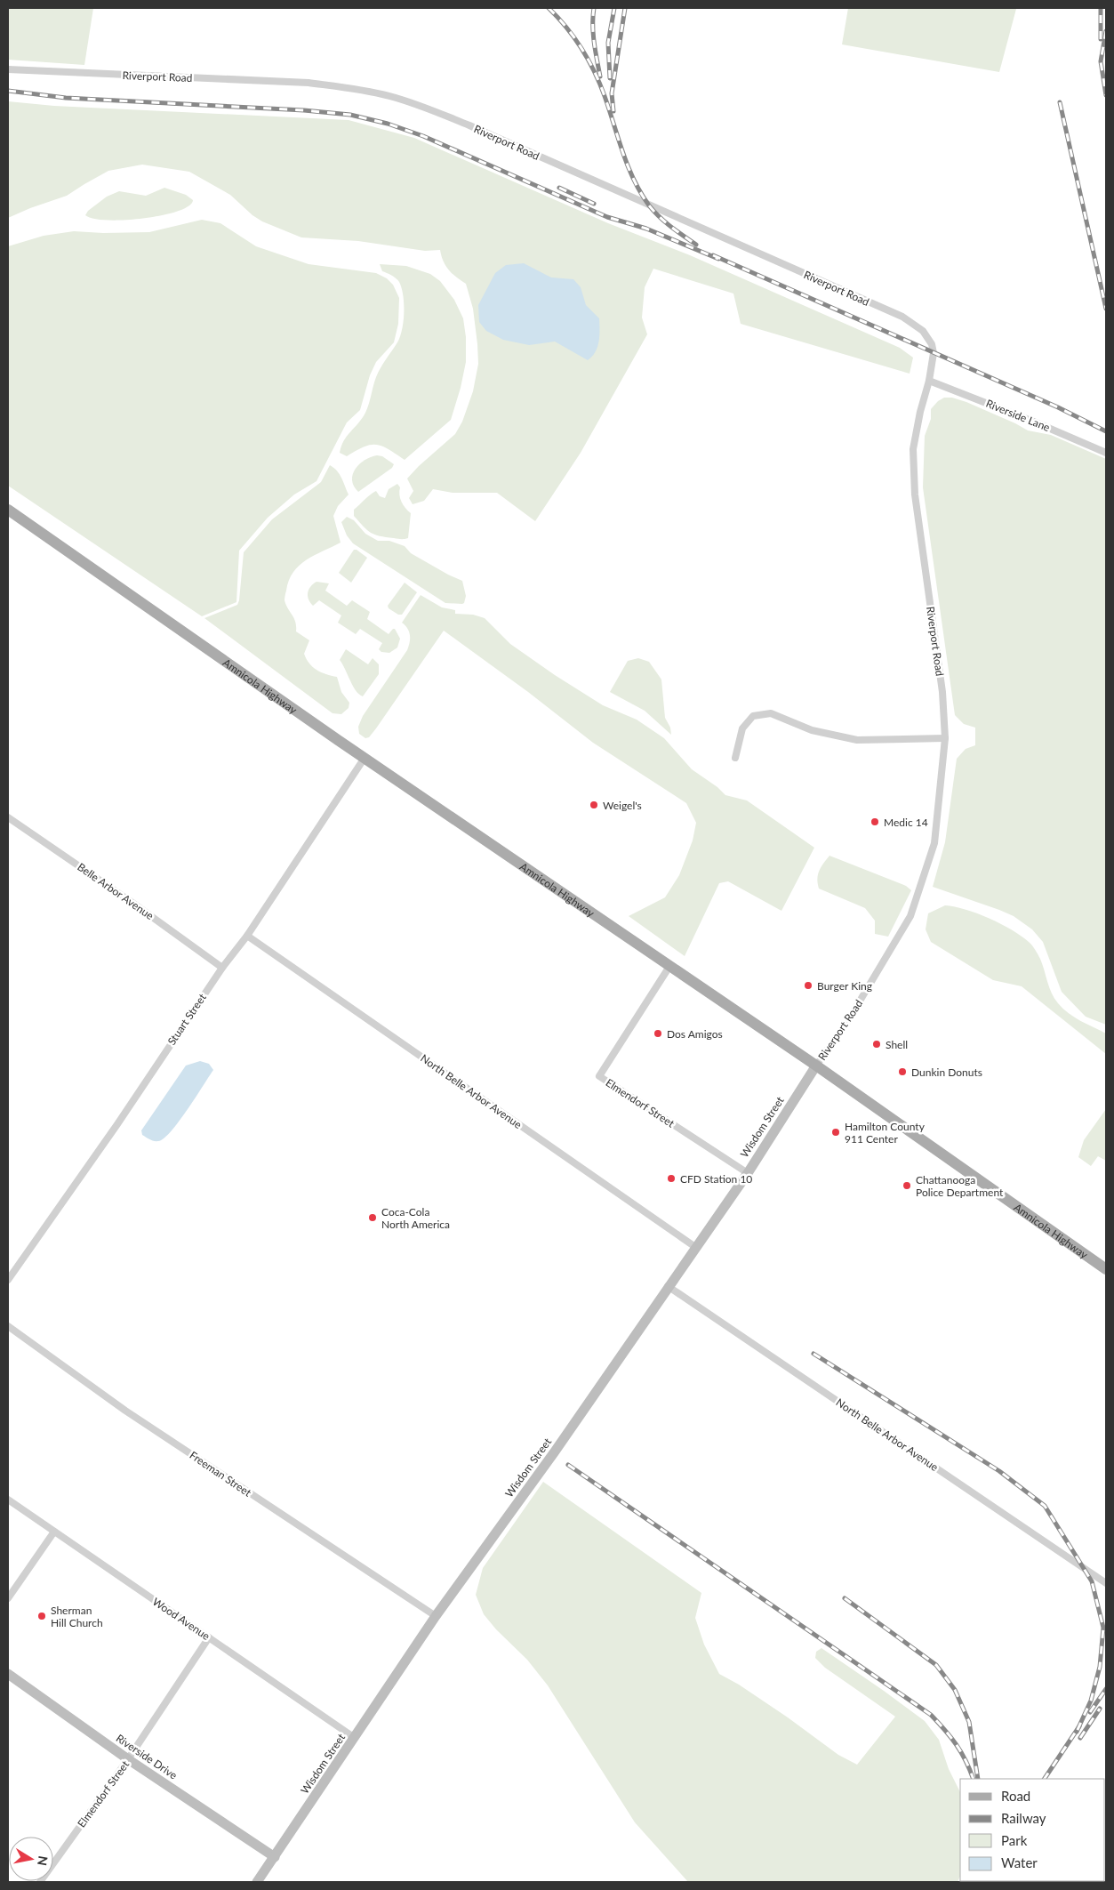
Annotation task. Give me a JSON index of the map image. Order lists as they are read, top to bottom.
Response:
{
  "streets": {
    "main road": ["Amnicola Highway"],
    "street": [
      "Riverport Road",
      "Riverside Lane",
      "Belle Arbor Avenue",
      "Stuart Street",
      "North Belle Arbor Avenue",
      "Elmendorf Street",
      "Wisdom Street",
      "Freeman Street",
      "Wood Avenue",
      "Riverside Drive"
    ]
  },
  "crossings": [
    ["Riverport Road", "Riverside Lane"],
    ["Riverport Road", "Amnicola Highway"],
    ["Riverport Road", "Wisdom Street"],
    ["Amnicola Highway", "Stuart Street"],
    ["Amnicola Highway", "Elmendorf Street"],
    ["Amnicola Highway", "Wisdom Street"],
    ["Belle Arbor Avenue", "Stuart Street"],
    ["Stuart Street", "North Belle Arbor Avenue"],
    ["North Belle Arbor Avenue", "Wisdom Street"],
    ["Elmendorf Street", "Wisdom Street"],
    ["Elmendorf Street", "Wood Avenue"],
    ["Elmendorf Street", "Riverside Drive"],
    ["Wisdom Street", "Freeman Street"],
    ["Wisdom Street", "Wood Avenue"],
    ["Wisdom Street", "Riverside Drive"]
  ],
  "places": [
    "Weigel's",
    "Medic 14",
    "Burger King",
    "Dos Amigos",
    "Shell",
    "Dunkin Donuts",
    "Hamilton County 911 Center",
    "CFD Station 10",
    "Chattanooga Police Department",
    "Coca-Cola North America",
    "Sherman Hill Church"
  ],
  "legend": [
    "Road",
    "Railway",
    "Park",
    "Water"
  ],
  "north": "right"
}
